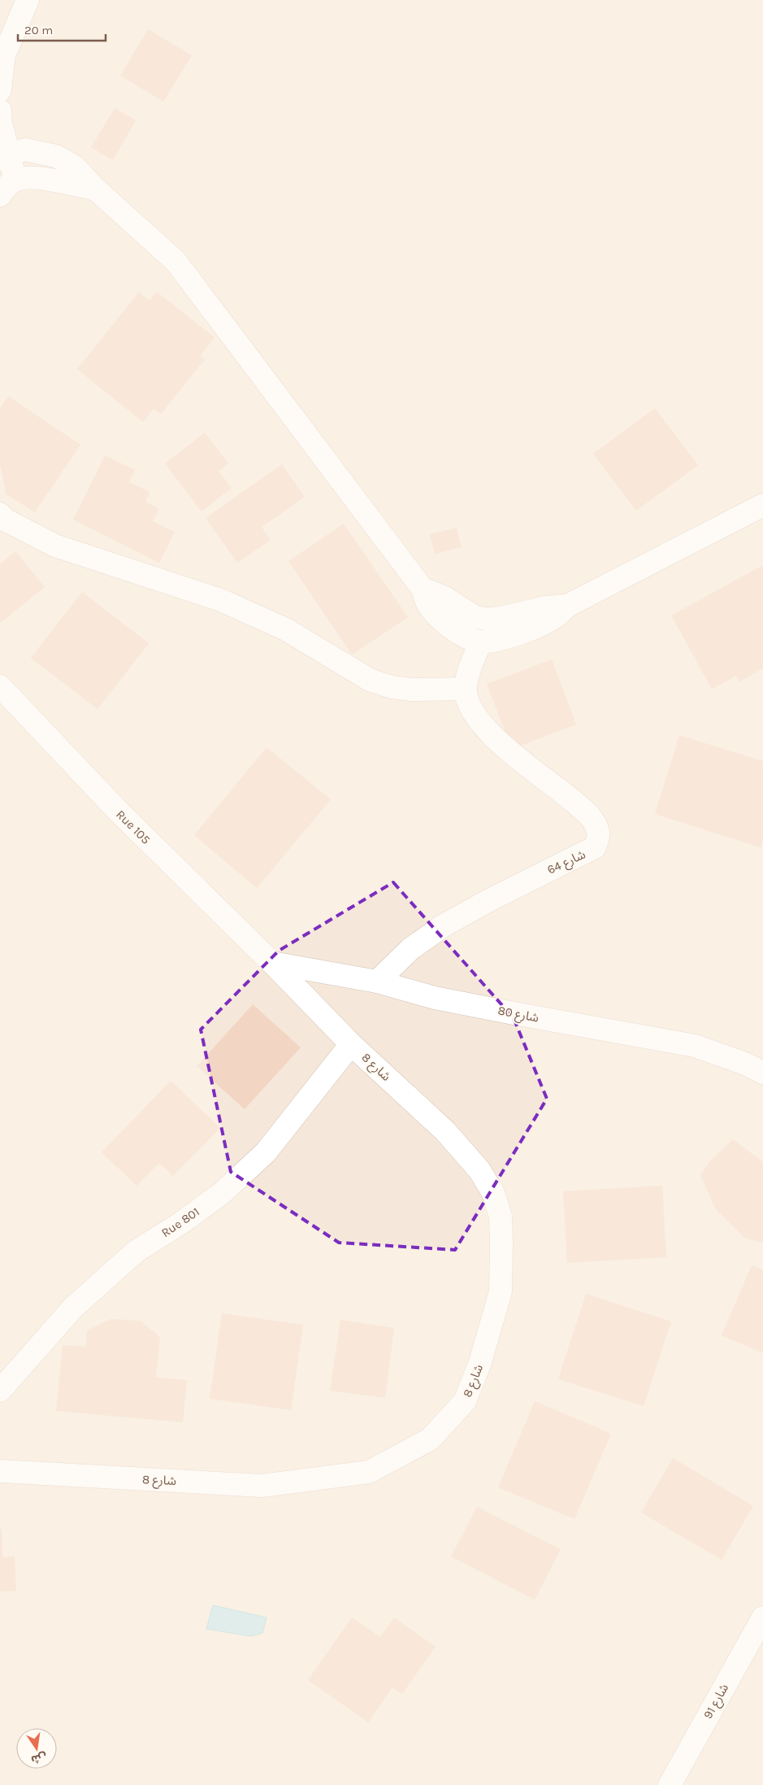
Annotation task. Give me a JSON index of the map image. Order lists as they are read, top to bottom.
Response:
{
  "streets": {
    "street": [
      "Rue 105",
      "شارع 64",
      "شارع 80",
      "شارع 8",
      "Rue 801",
      "شارع 91"
    ]
  },
  "crossings": [
    ["Rue 105", "شارع 80"],
    ["Rue 105", "شارع 8"],
    ["شارع 64", "شارع 80"],
    ["شارع 80", "شارع 8"],
    ["شارع 8", "Rue 801"]
  ],
  "scale_bar": "20 m",
  "north": "bottom"
}
